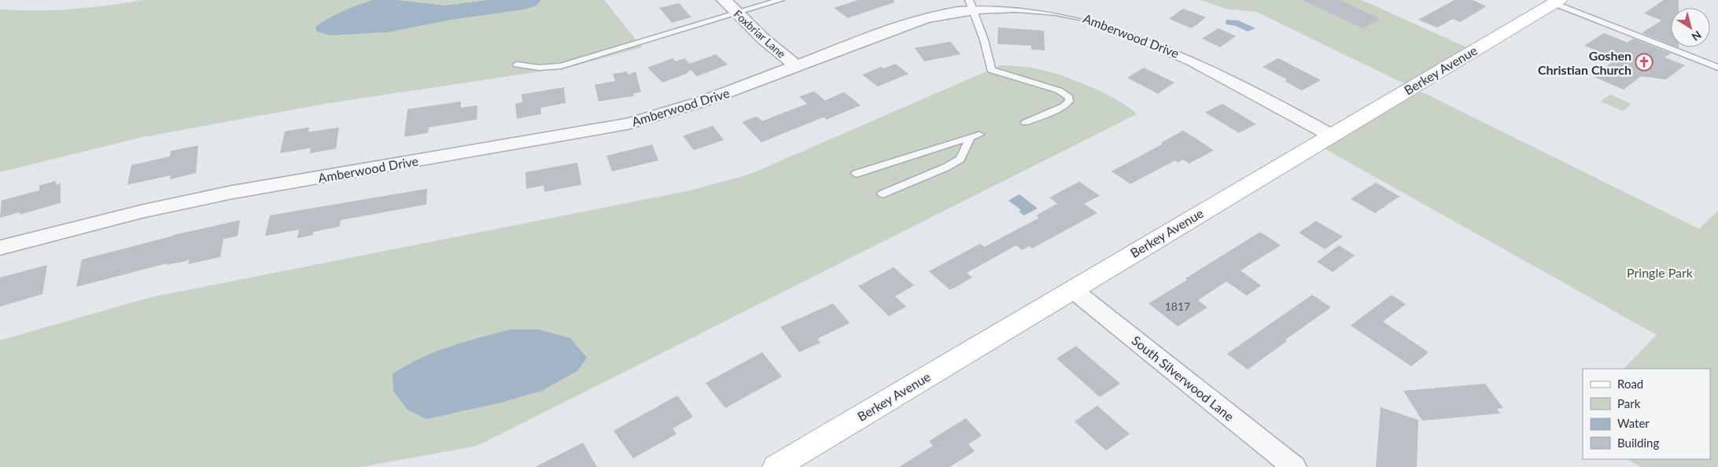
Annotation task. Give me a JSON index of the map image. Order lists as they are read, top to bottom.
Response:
{
  "streets": {
    "street": [
      "Foxbriar Lane",
      "Amberwood Drive",
      "Berkey Avenue",
      "South Silverwood Lane"
    ]
  },
  "crossings": [
    ["Foxbriar Lane", "Amberwood Drive"],
    ["Amberwood Drive", "Berkey Avenue"],
    ["Berkey Avenue", "South Silverwood Lane"]
  ],
  "parks": ["Pringle Park"],
  "places": {
    "church": ["Goshen Christian Church"]
  },
  "house_numbers": ["1817"],
  "legend": [
    "Road",
    "Park",
    "Water",
    "Building"
  ],
  "north": "bottom right"
}
